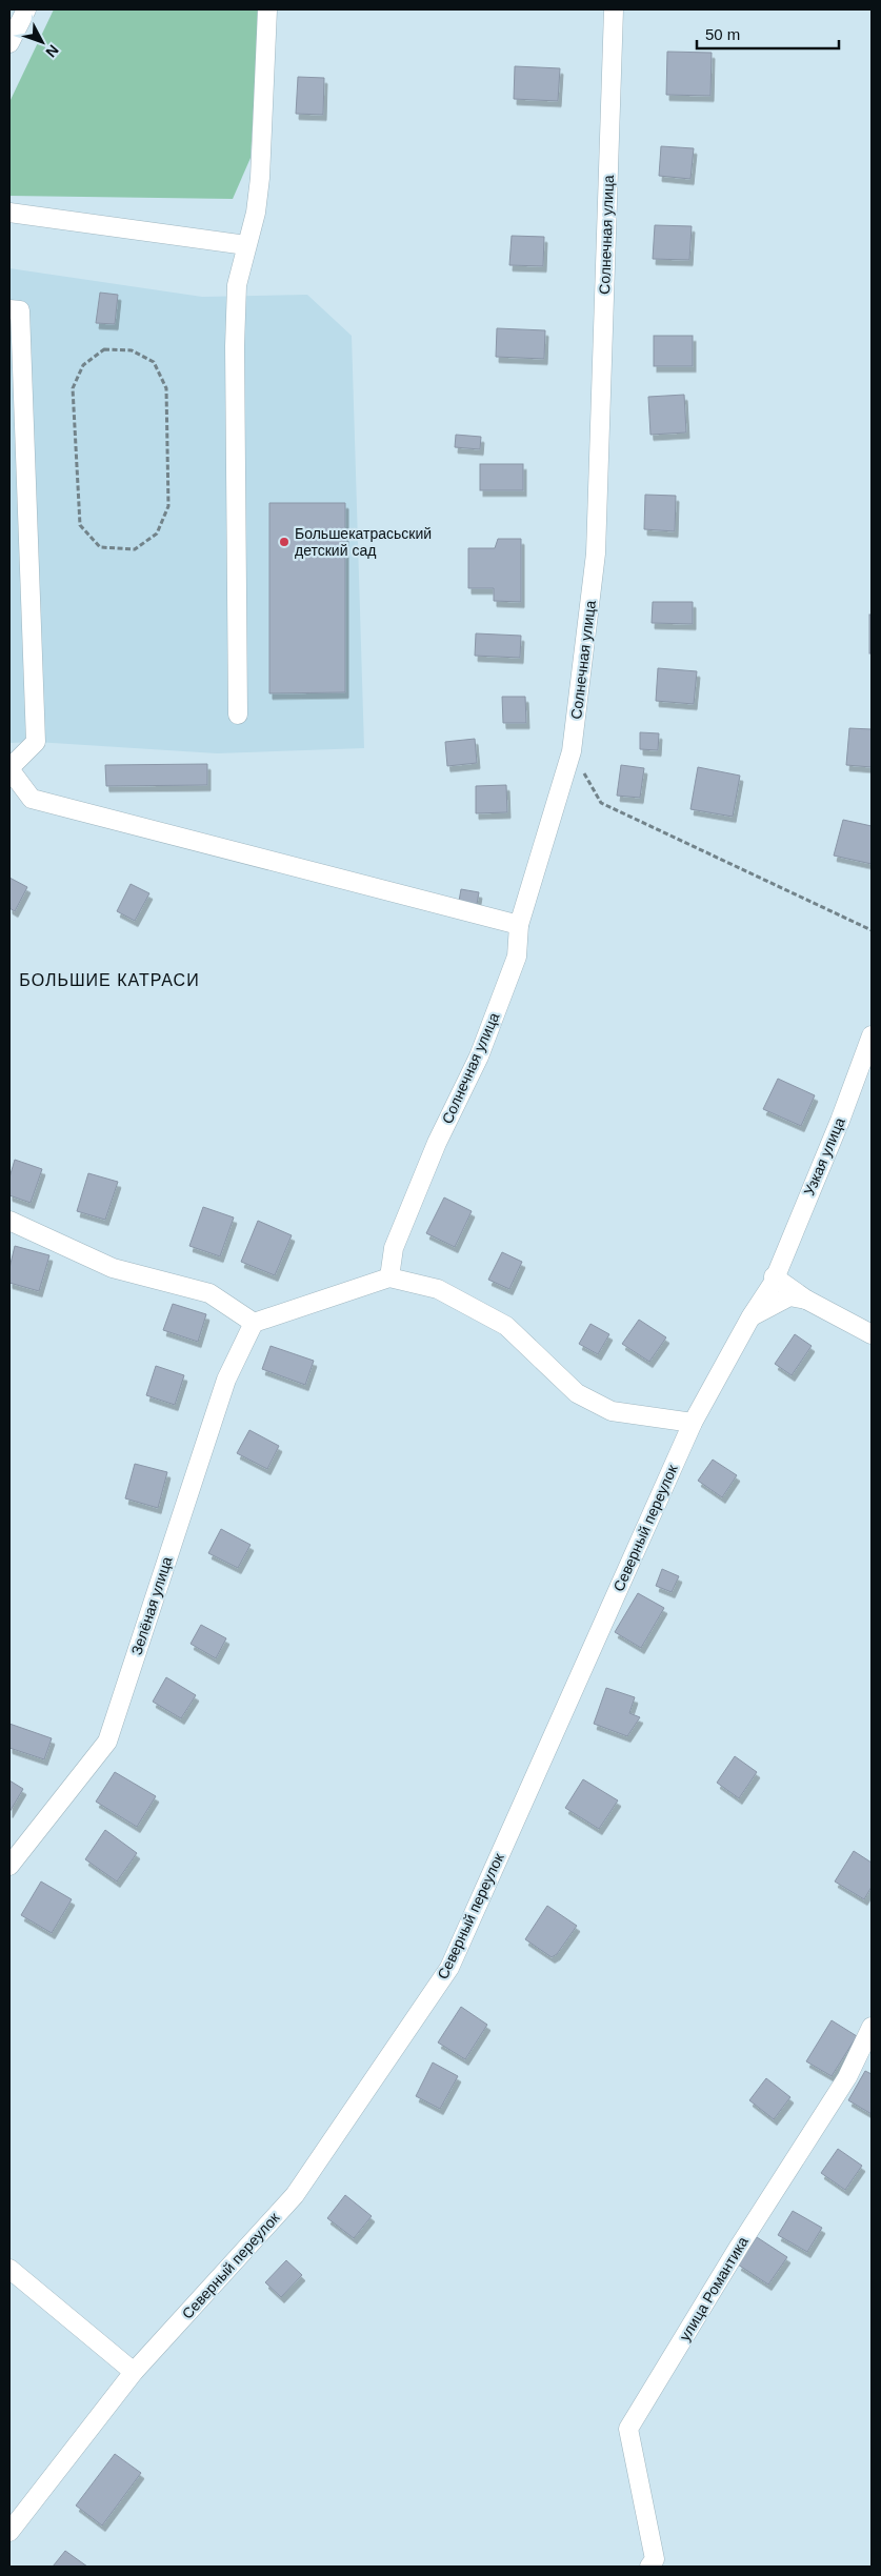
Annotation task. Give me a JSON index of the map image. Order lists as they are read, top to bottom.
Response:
{
  "streets": {
    "street": [
      "Солнечная улица",
      "Узкая улица",
      "Северный переулок",
      "Зелёная улица",
      "улица Романтика"
    ]
  },
  "crossings": [
    ["Узкая улица", "Северный переулок"]
  ],
  "districts": ["БОЛЬШИЕ КАТРАСИ"],
  "places": ["Большекатрасьский детский сад"],
  "scale_bar": "50 m",
  "north": "bottom right"
}
